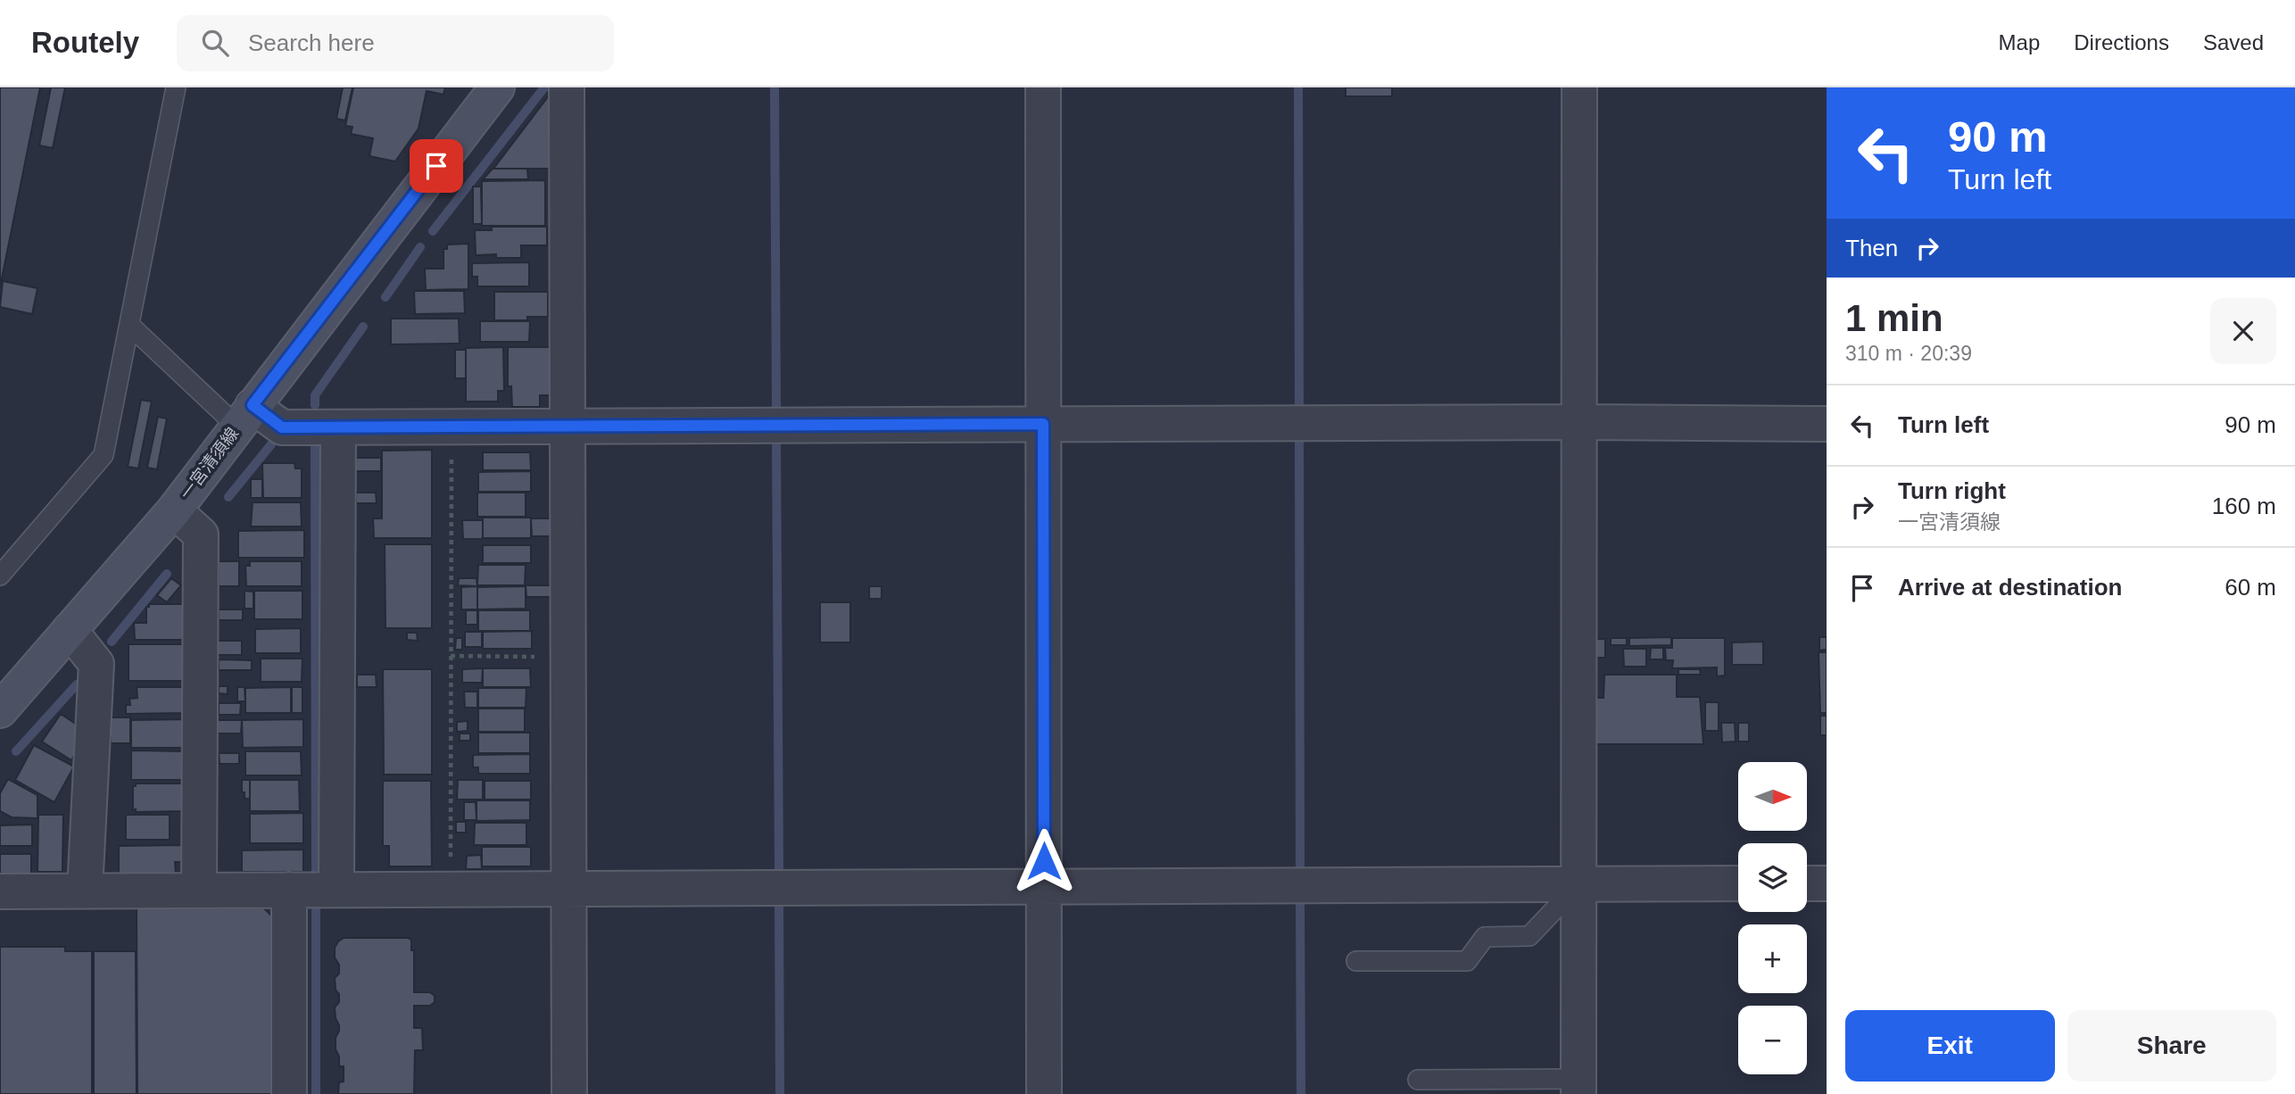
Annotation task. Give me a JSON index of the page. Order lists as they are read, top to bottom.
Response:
{
  "streets": {
    "main road": ["一宮清須線"]
  },
  "north": "right",
  "page": {
    "header": "Routely",
    "search": "Search here",
    "nav": ["Map", "Directions", "Saved"],
    "turn": ["90 m", "Turn left"],
    "then": "Then",
    "heading": ["1 min", "310 m · 20:39"],
    "list": [
      {
        "name": "Turn left",
        "value": "90 m"
      },
      {
        "name": "Turn right",
        "note": "一宮清須線",
        "value": "160 m"
      },
      {
        "name": "Arrive at destination",
        "value": "60 m"
      }
    ],
    "map_buttons": ["+", "−"],
    "buttons": ["Exit", "Share"]
  }
}
